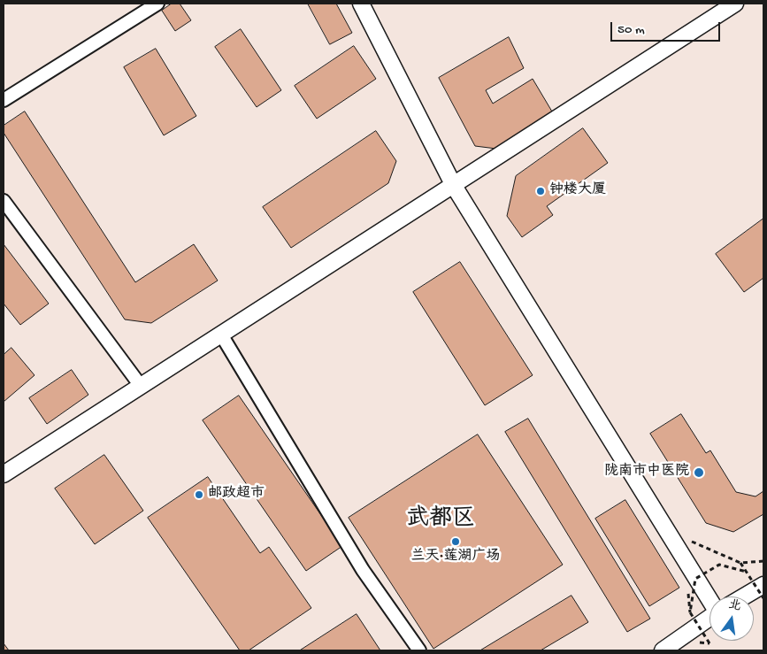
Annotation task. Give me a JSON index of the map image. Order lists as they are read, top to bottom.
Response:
{
  "districts": ["武都区"],
  "places": [
    "钟楼大厦",
    "陇南市中医院",
    "邮政超市",
    "兰天·莲湖广场"
  ],
  "scale_bar": "50 m",
  "north": "top"
}
